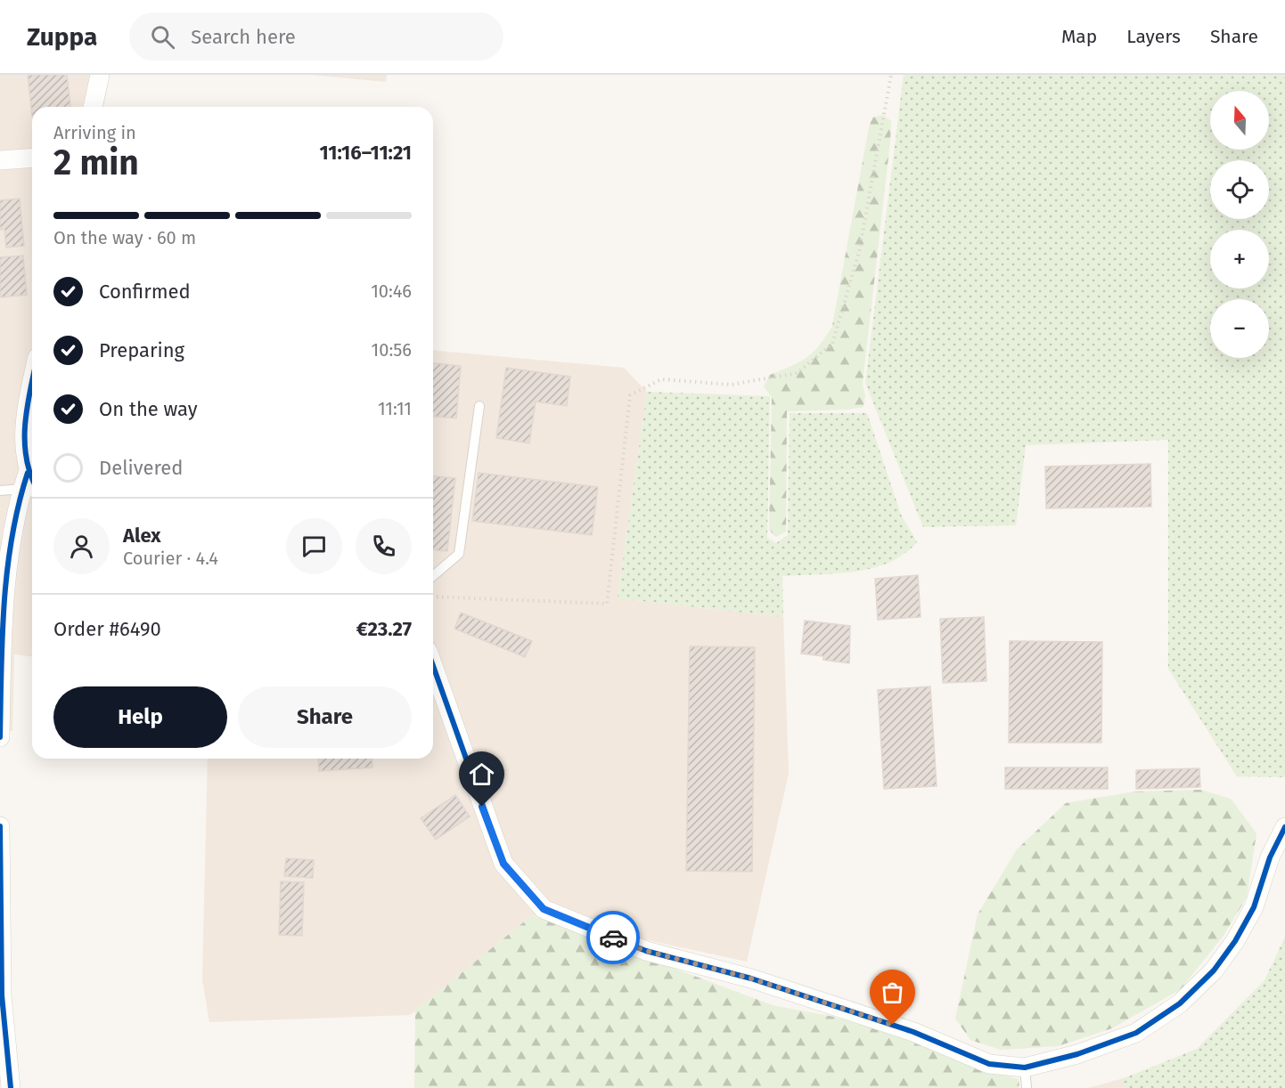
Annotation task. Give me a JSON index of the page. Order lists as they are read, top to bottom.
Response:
{
  "north": "top",
  "page": {
    "header": "Zuppa",
    "search": "Search here",
    "nav": ["Map", "Layers", "Share"],
    "map_buttons": ["+", "−"],
    "heading": ["2 min", "Arriving in", "11:16–11:21"],
    "panel": [
      "Alex",
      "Courier · 4.4",
      "Order #6490",
      "€23.27"
    ],
    "bar": "On the way · 60 m",
    "list": [
      ["Confirmed", "10:46"],
      ["Preparing", "10:56"],
      ["On the way", "11:11"],
      "Delivered"
    ],
    "buttons": ["Help", "Share"]
  }
}
